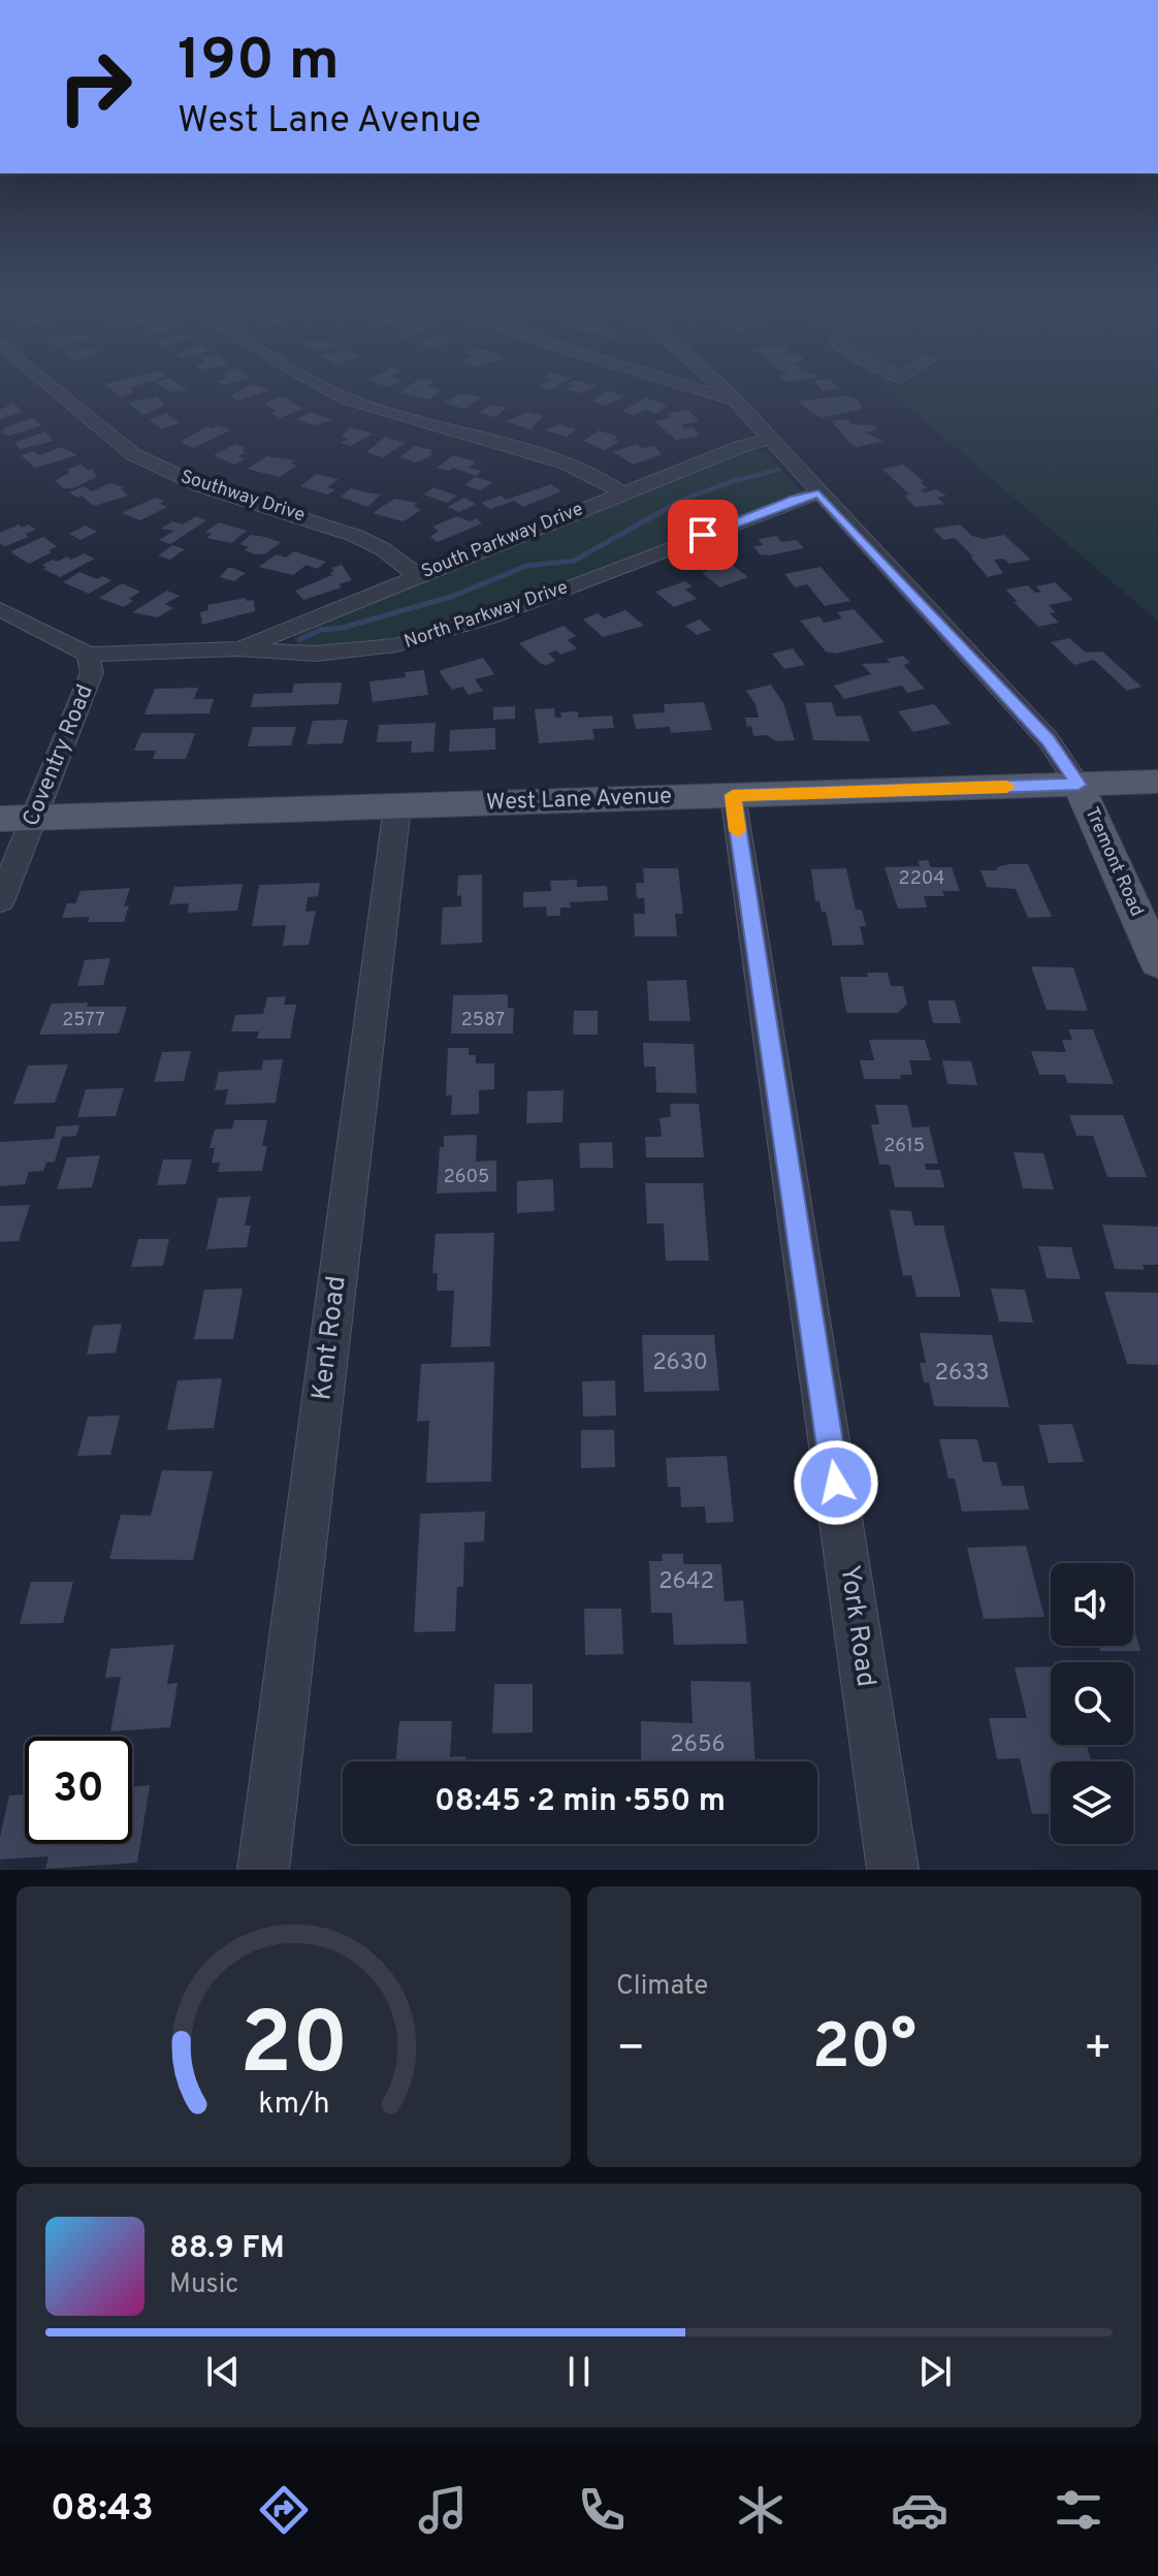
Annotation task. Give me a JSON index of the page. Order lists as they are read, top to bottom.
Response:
{
  "streets": {
    "main road": ["West Lane Avenue", "Tremont Road"],
    "street": [
      "Southway Drive",
      "South Parkway Drive",
      "North Parkway Drive",
      "Coventry Road",
      "Kent Road",
      "York Road"
    ]
  },
  "crossings": [
    ["Southway Drive", "South Parkway Drive"],
    ["South Parkway Drive", "North Parkway Drive"],
    ["South Parkway Drive", "Tremont Road"],
    ["North Parkway Drive", "Coventry Road"],
    ["North Parkway Drive", "Tremont Road"],
    ["Coventry Road", "West Lane Avenue"],
    ["West Lane Avenue", "Tremont Road"],
    ["West Lane Avenue", "Kent Road"],
    ["West Lane Avenue", "York Road"]
  ],
  "house_numbers": [
    "2204",
    "2577",
    "2587",
    "2615",
    "2605",
    "2630",
    "2633",
    "2642",
    "2656"
  ],
  "page": {
    "turn": ["190 m", "West Lane Avenue"],
    "limit": "30",
    "trip": "08:45 · 2 min · 550 m",
    "tile": "Climate",
    "heat": ["−", "20°", "+"],
    "song": ["88.9 FM", "Music"],
    "tabs": "08:43",
    "gauge": ["20", "km/h"]
  }
}
